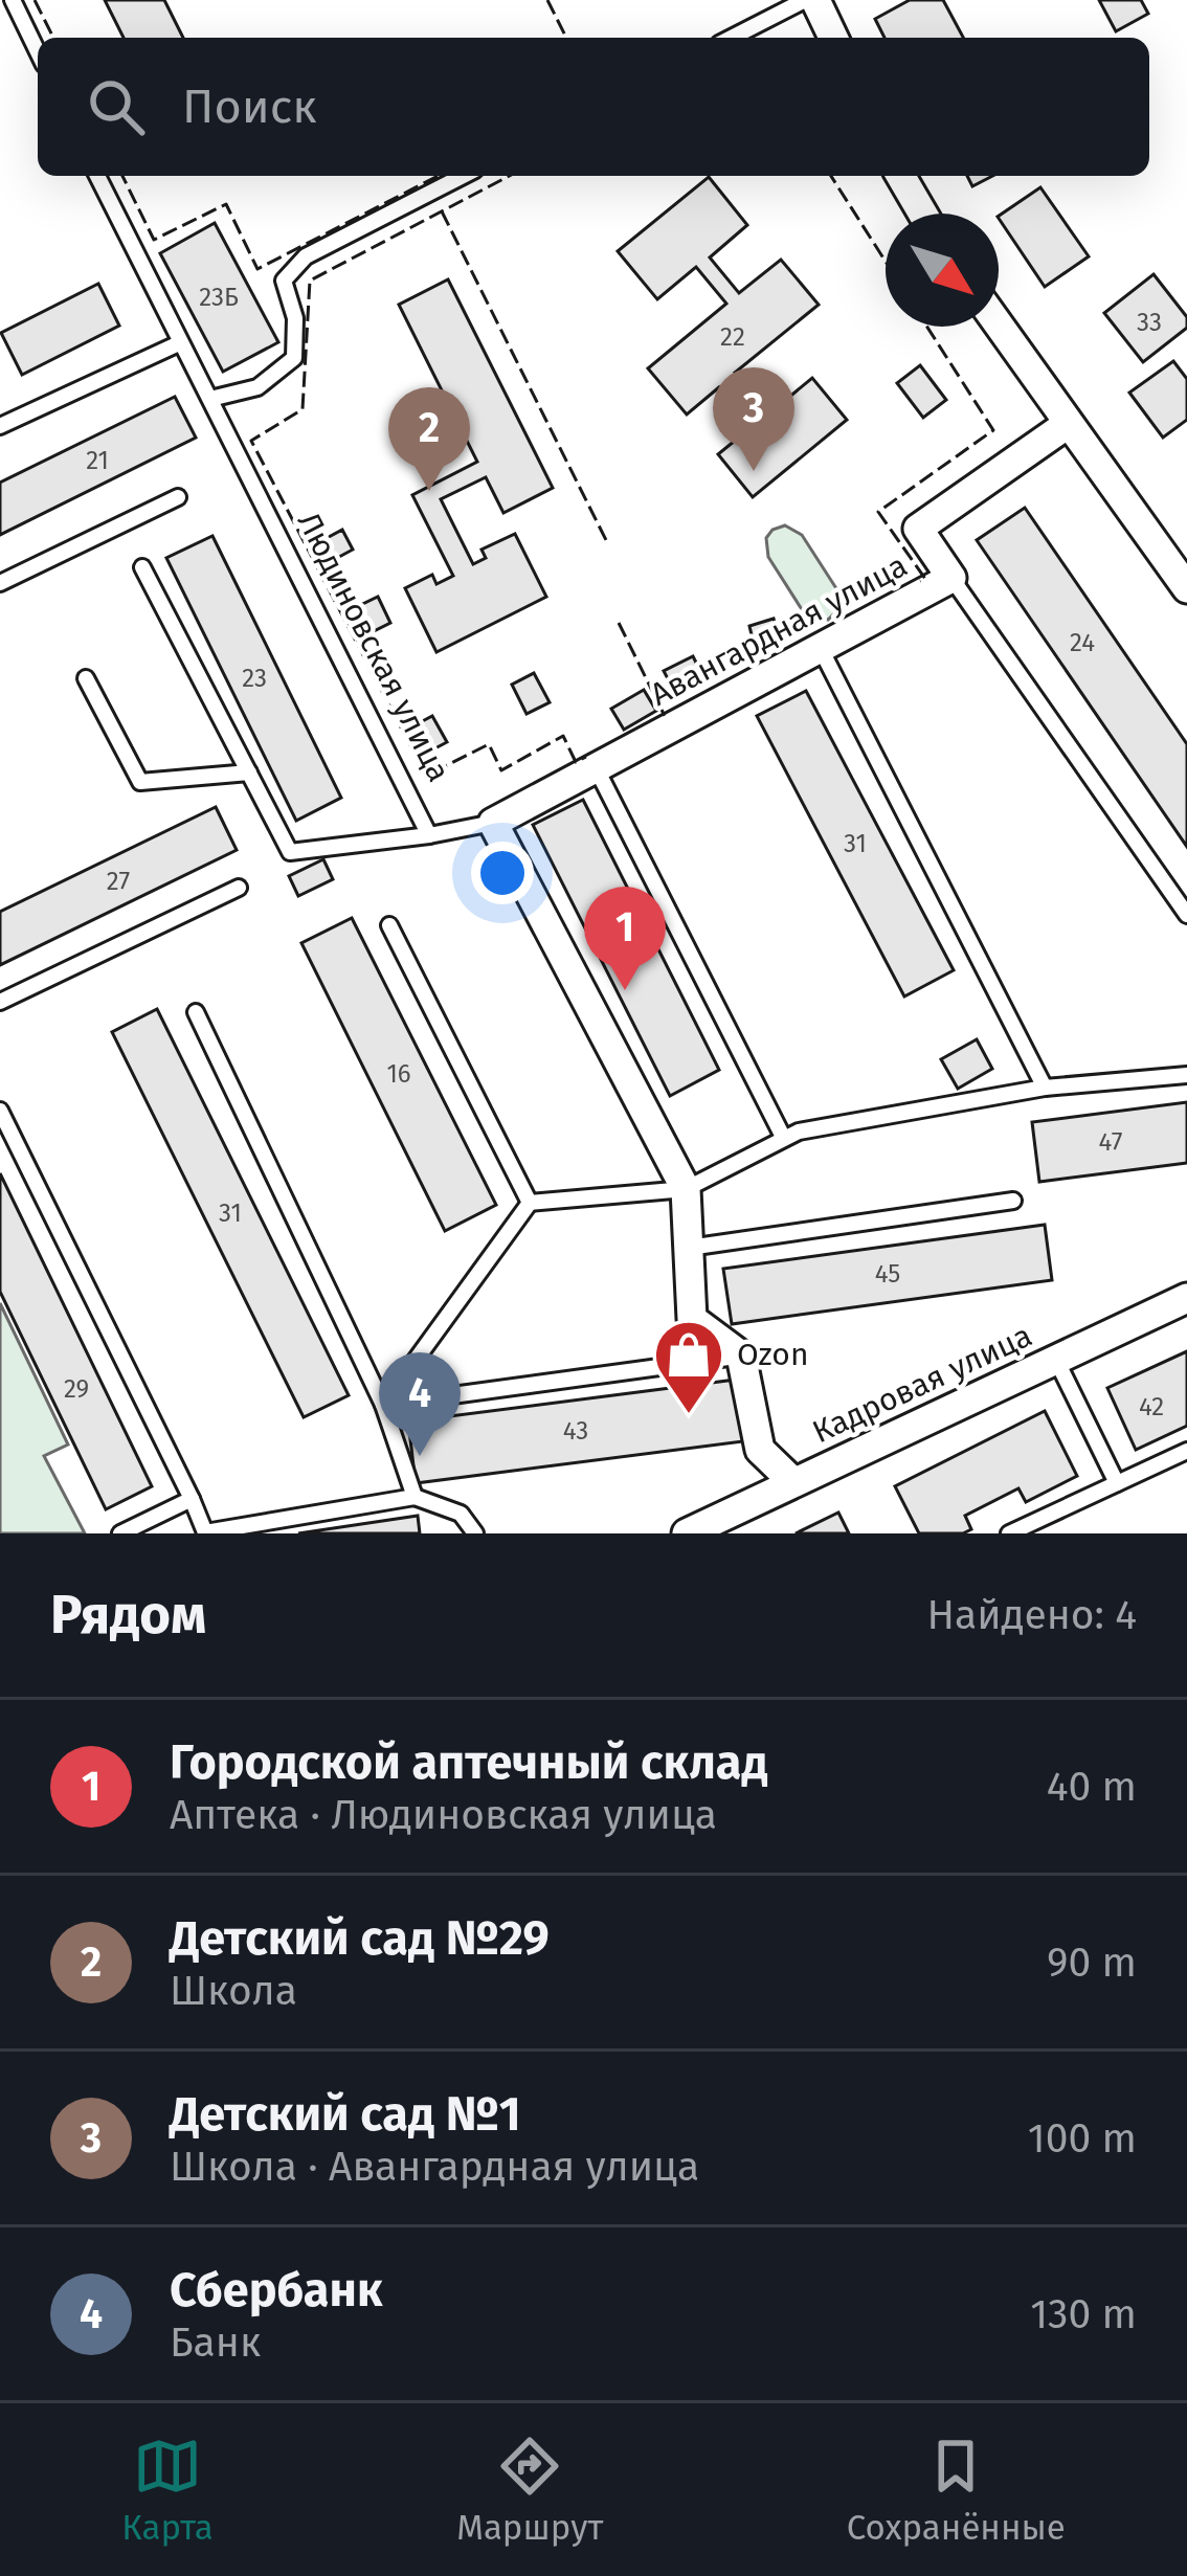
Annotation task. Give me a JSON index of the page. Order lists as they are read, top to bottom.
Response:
{
  "streets": {
    "street": ["Авангардная улица", "Кадровая улица"],
    "lane": ["Людиновская улица"]
  },
  "places": {
    "shop": ["Ozon"]
  },
  "house_numbers": [
    "23Б",
    "33",
    "22",
    "21",
    "24",
    "23",
    "31",
    "27",
    "16",
    "47",
    "31",
    "45",
    "29",
    "42",
    "43"
  ],
  "north": "bottom right",
  "page": {
    "search": "Поиск",
    "pins": [
      "3",
      "2",
      "1",
      "4"
    ],
    "heading": ["Рядом", "Найдено: 4"],
    "list": [
      {
        "mark": "1",
        "name": "Городской аптечный склад",
        "note": "Аптека · Людиновская улица",
        "value": "40 m"
      },
      {
        "mark": "2",
        "name": "Детский сад №29",
        "note": "Школа",
        "value": "90 m"
      },
      {
        "mark": "3",
        "name": "Детский сад №1",
        "note": "Школа · Авангардная улица",
        "value": "100 m"
      },
      {
        "mark": "4",
        "name": "Сбербанк",
        "note": "Банк",
        "value": "130 m"
      }
    ],
    "nav": ["Карта", "Маршрут", "Сохранённые"]
  }
}
